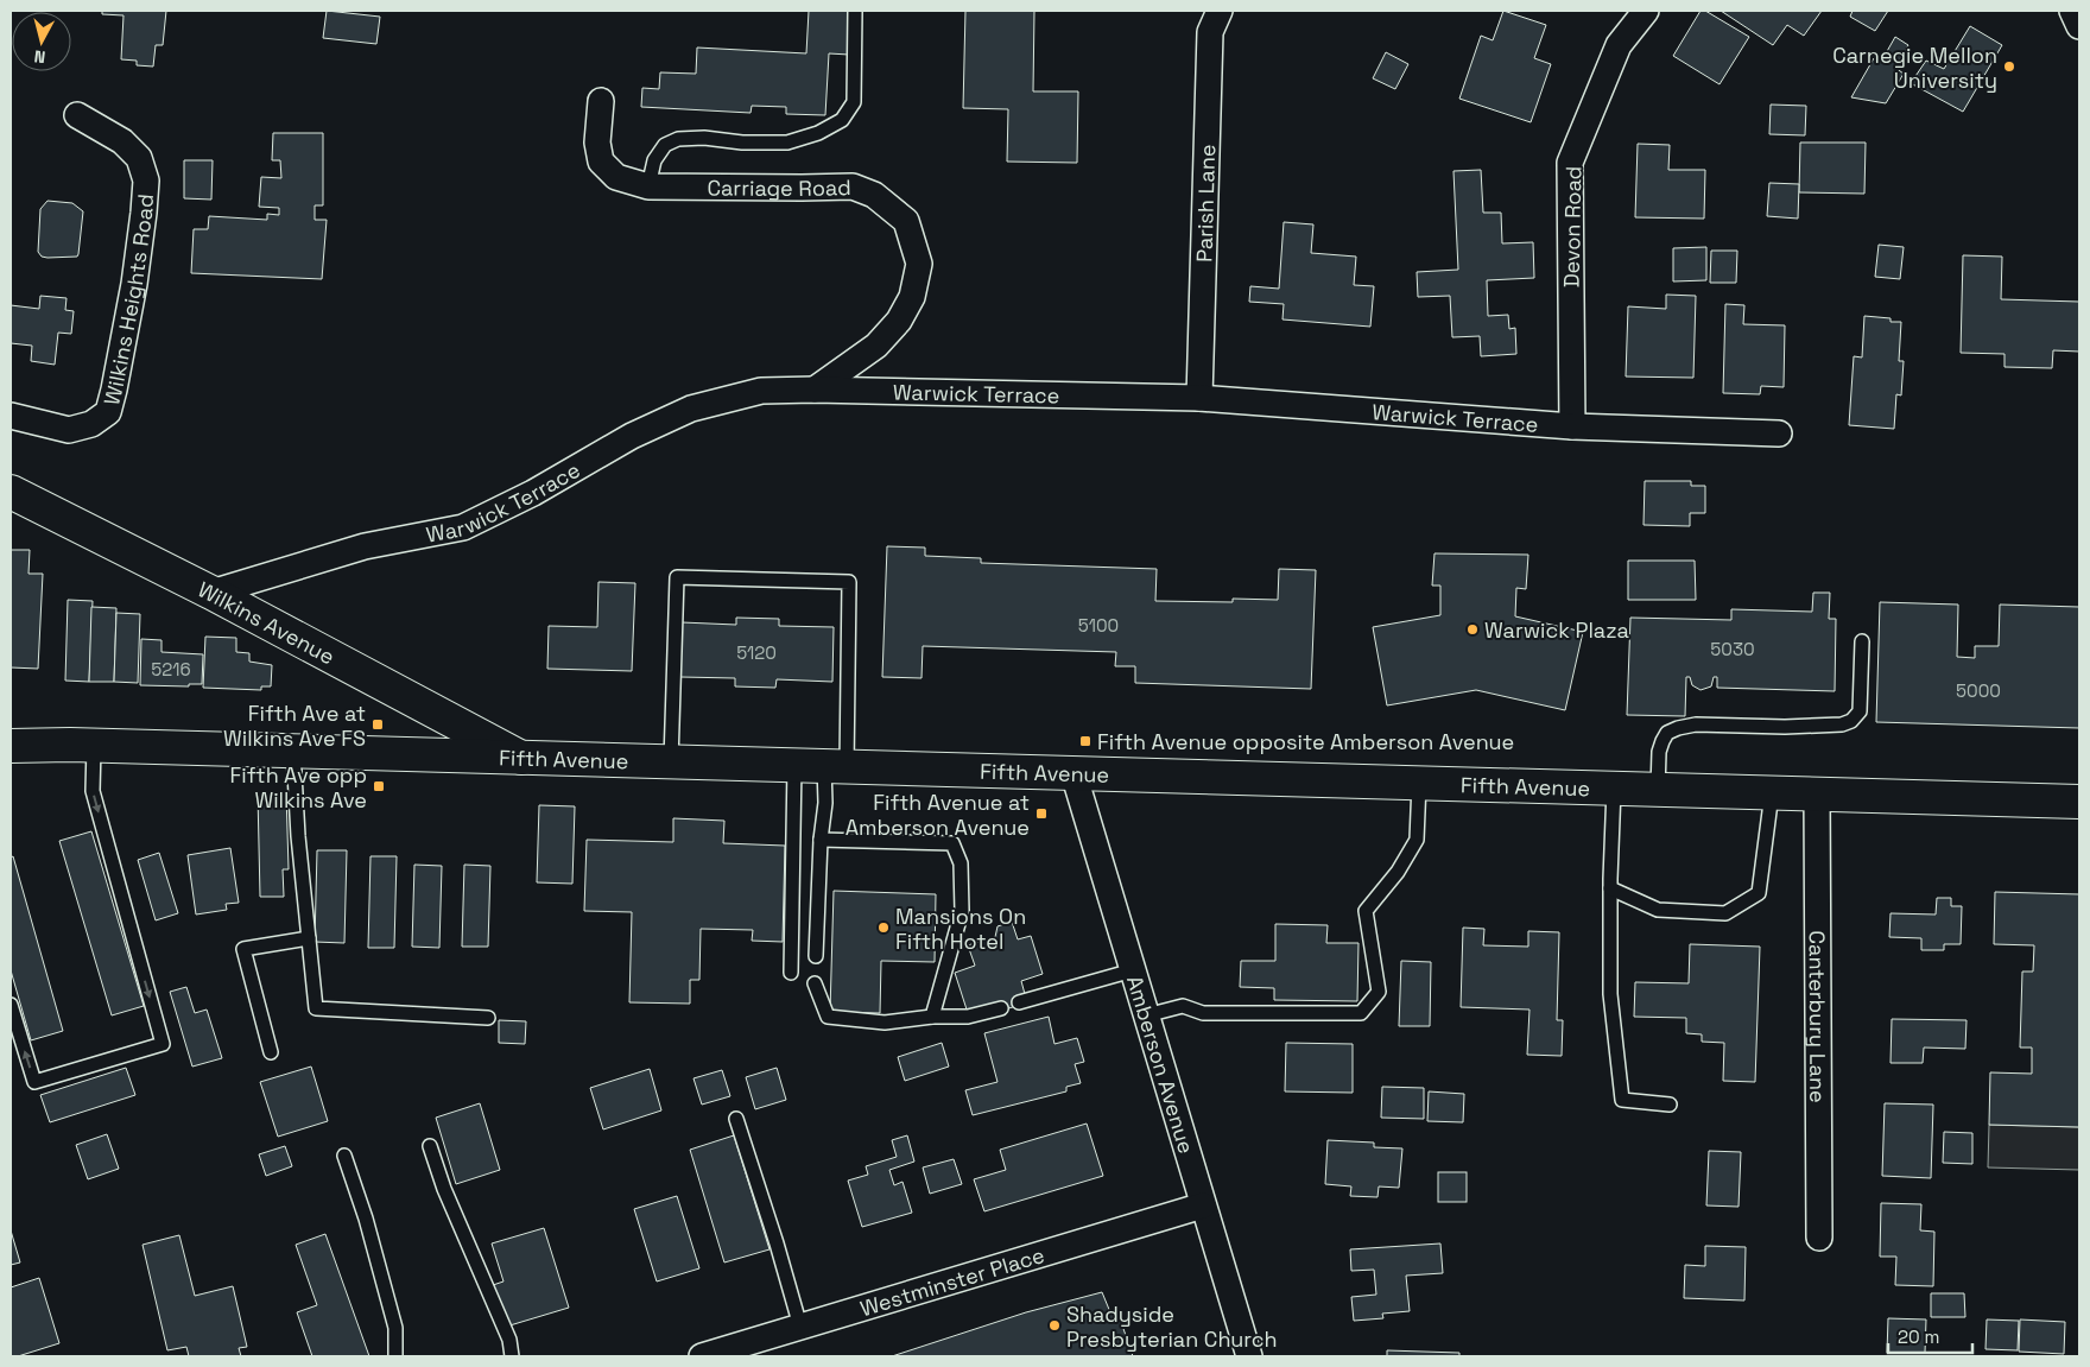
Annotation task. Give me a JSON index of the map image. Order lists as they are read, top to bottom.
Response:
{
  "streets": {
    "main road": ["Wilkins Avenue", "Fifth Avenue"],
    "street": [
      "Carriage Road",
      "Parish Lane",
      "Devon Road",
      "Wilkins Heights Road",
      "Warwick Terrace",
      "Canterbury Lane",
      "Amberson Avenue",
      "Westminster Place"
    ]
  },
  "crossings": [
    ["Carriage Road", "Warwick Terrace"],
    ["Parish Lane", "Warwick Terrace"],
    ["Devon Road", "Warwick Terrace"],
    ["Warwick Terrace", "Wilkins Avenue"],
    ["Wilkins Avenue", "Fifth Avenue"],
    ["Fifth Avenue", "Canterbury Lane"],
    ["Fifth Avenue", "Amberson Avenue"],
    ["Amberson Avenue", "Westminster Place"]
  ],
  "places": {
    "other": [
      "Carnegie Mellon University",
      "Warwick Plaza",
      "Mansions On Fifth Hotel",
      "Shadyside Presbyterian Church"
    ],
    "transit": [
      "Fifth Ave at Wilkins Ave FS",
      "Fifth Avenue opposite Amberson Avenue",
      "Fifth Ave opp Wilkins Ave",
      "Fifth Avenue at Amberson Avenue"
    ]
  },
  "house_numbers": [
    "5100",
    "5030",
    "5120",
    "5216",
    "5000"
  ],
  "scale_bar": "20 m",
  "north": "bottom"
}
